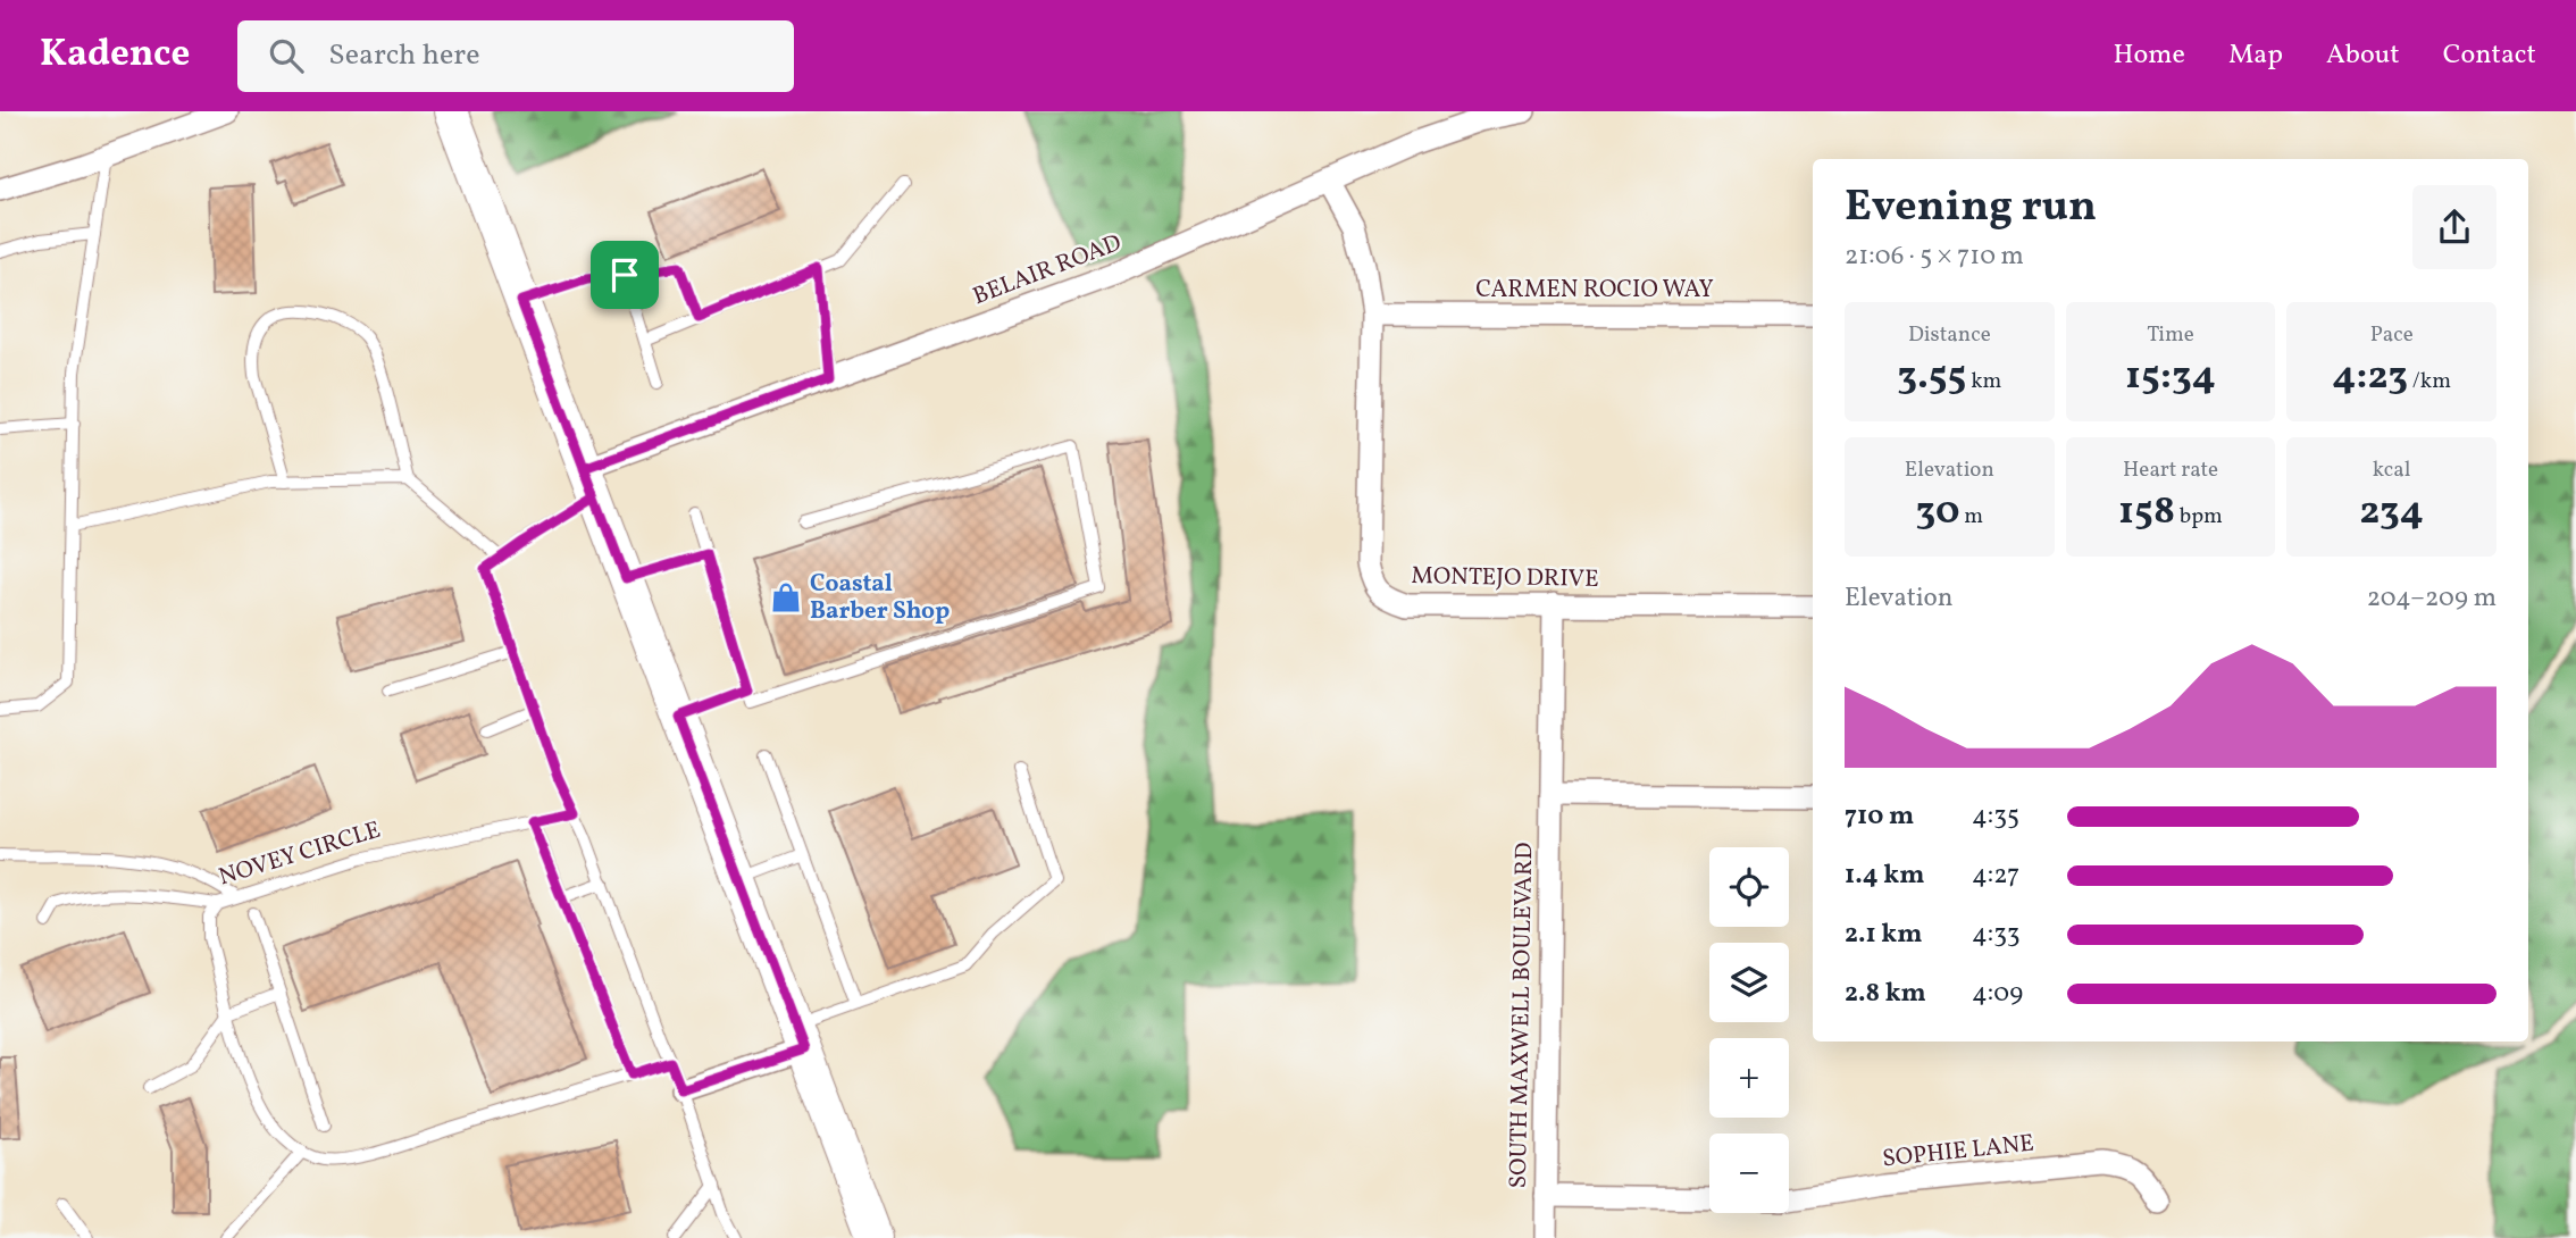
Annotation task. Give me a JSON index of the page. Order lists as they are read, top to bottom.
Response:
{
  "streets": {
    "street": [
      "BELAIR ROAD",
      "CARMEN ROCIO WAY",
      "MONTEJO DRIVE",
      "SOUTH MAXWELL BOULEVARD",
      "SOPHIE LANE"
    ],
    "lane": ["NOVEY CIRCLE"]
  },
  "crossings": [
    ["BELAIR ROAD", "MONTEJO DRIVE"],
    ["CARMEN ROCIO WAY", "MONTEJO DRIVE"],
    ["MONTEJO DRIVE", "SOUTH MAXWELL BOULEVARD"]
  ],
  "places": {
    "shop": ["Coastal Barber Shop"]
  },
  "page": {
    "header": "Kadence",
    "search": "Search here",
    "nav": [
      "Home",
      "Map",
      "About",
      "Contact"
    ],
    "heading": ["Evening run", "21:06 · 5 × 710 m"],
    "stats": [
      ["Distance", "3.55 km"],
      ["Time", "15:34"],
      ["Pace", "4:23 /km"],
      ["Elevation", "30 m"],
      ["Heart rate", "158 bpm"],
      ["kcal", "234"]
    ],
    "chart": ["Elevation", "204–209 m"],
    "list": [
      {
        "name": "710 m",
        "note": "4:35"
      },
      {
        "name": "1.4 km",
        "note": "4:27"
      },
      {
        "name": "2.1 km",
        "note": "4:33"
      },
      {
        "name": "2.8 km",
        "note": "4:09"
      }
    ],
    "map_buttons": ["+", "−"]
  }
}
